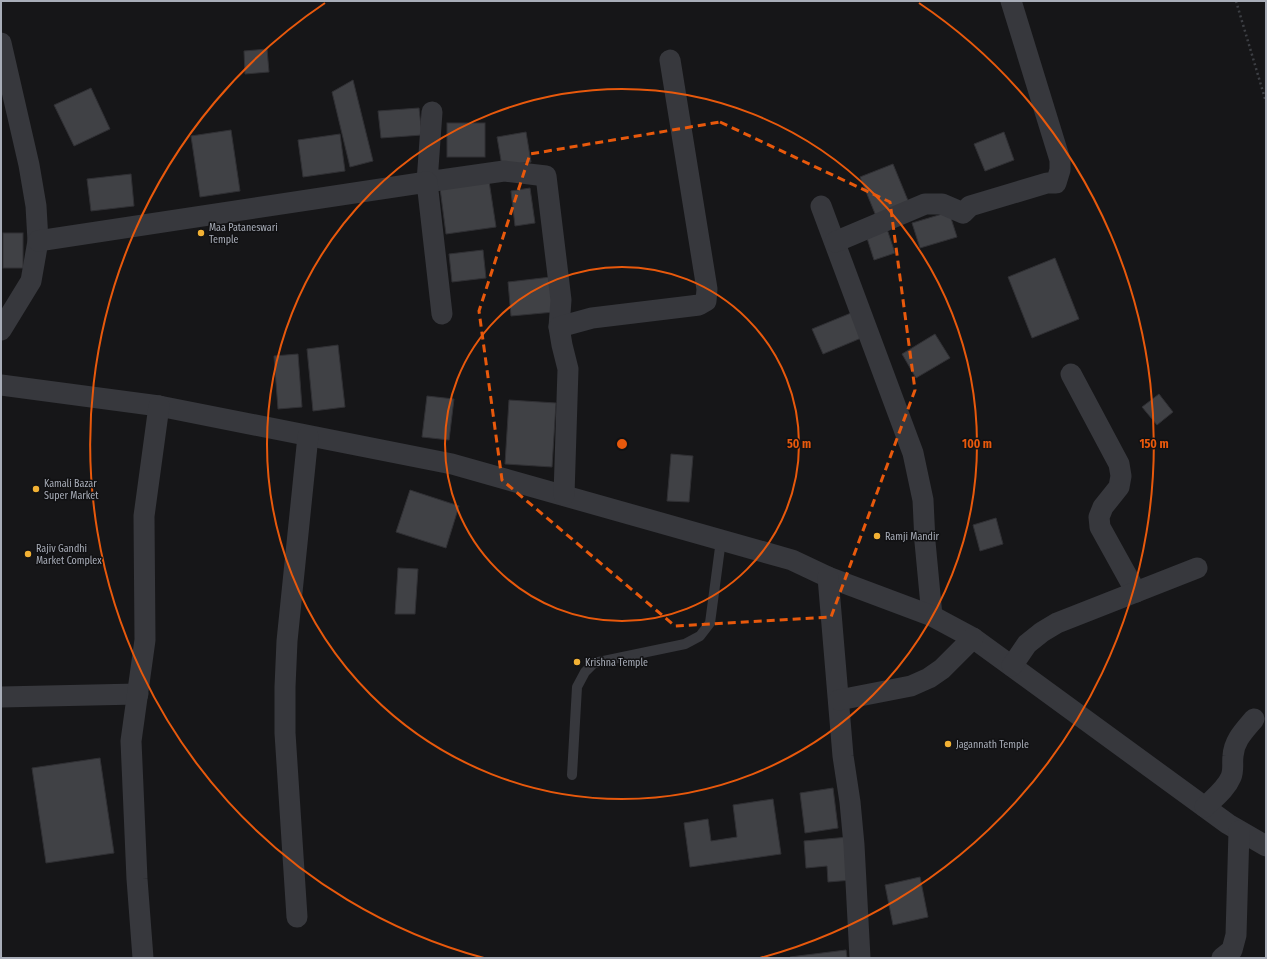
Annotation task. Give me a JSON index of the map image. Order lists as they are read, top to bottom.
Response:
{
  "places": [
    "Maa Pataneswari Temple",
    "Kamali Bazar Super Market",
    "Ramji Mandir",
    "Rajiv Gandhi Market Complex",
    "Krishna Temple",
    "Jagannath Temple"
  ],
  "rings": ["50 m", "100 m", "150 m"]
}
